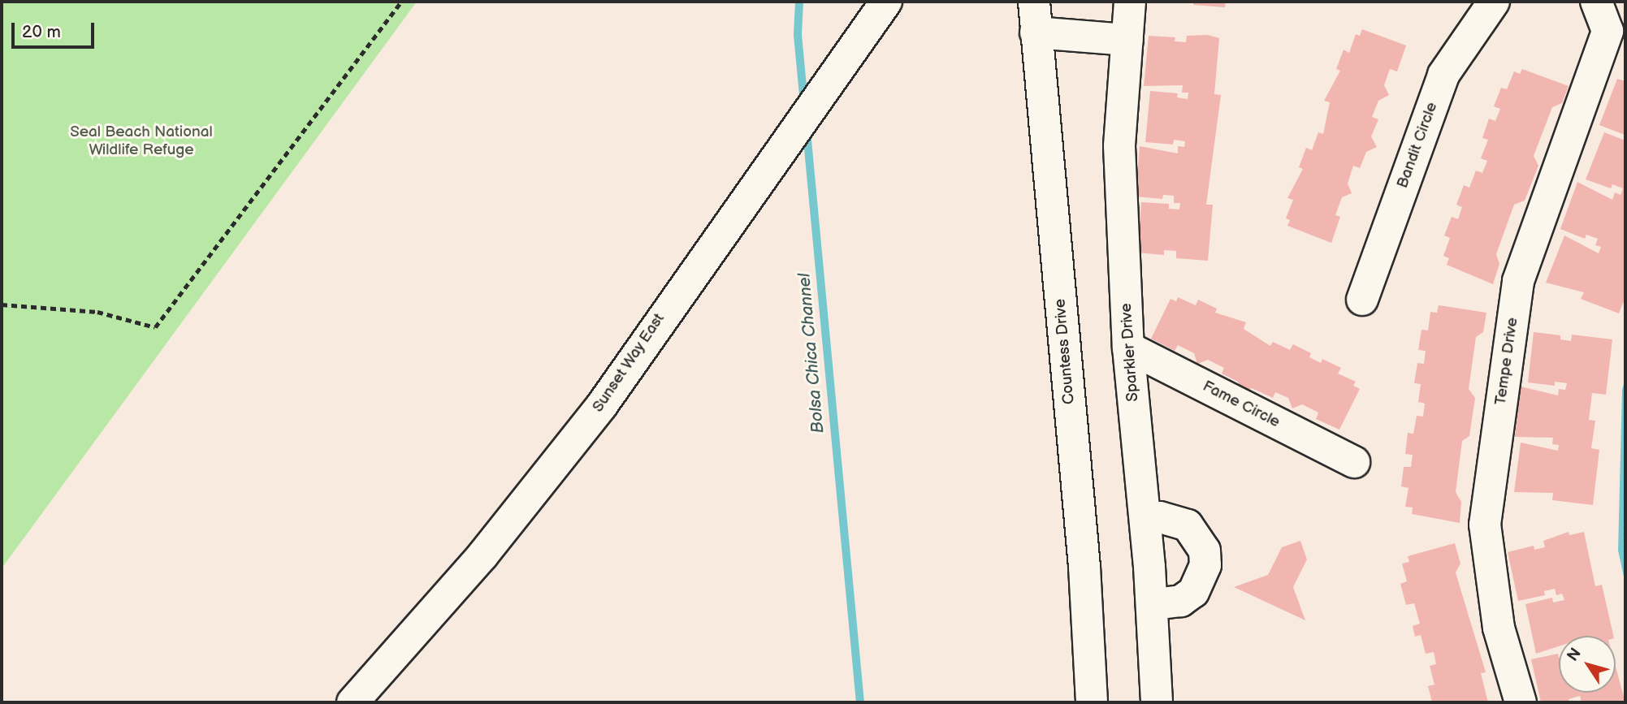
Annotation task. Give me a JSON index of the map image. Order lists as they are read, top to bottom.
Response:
{
  "streets": {
    "street": [
      "Bandit Circle",
      "Countess Drive",
      "Sparkler Drive",
      "Tempe Drive",
      "Sunset Way East",
      "Fame Circle"
    ]
  },
  "crossings": [
    ["Sparkler Drive", "Fame Circle"]
  ],
  "water": ["Bolsa Chica Channel"],
  "parks": ["Seal Beach National Wildlife Refuge"],
  "scale_bar": "20 m",
  "north": "top left"
}
